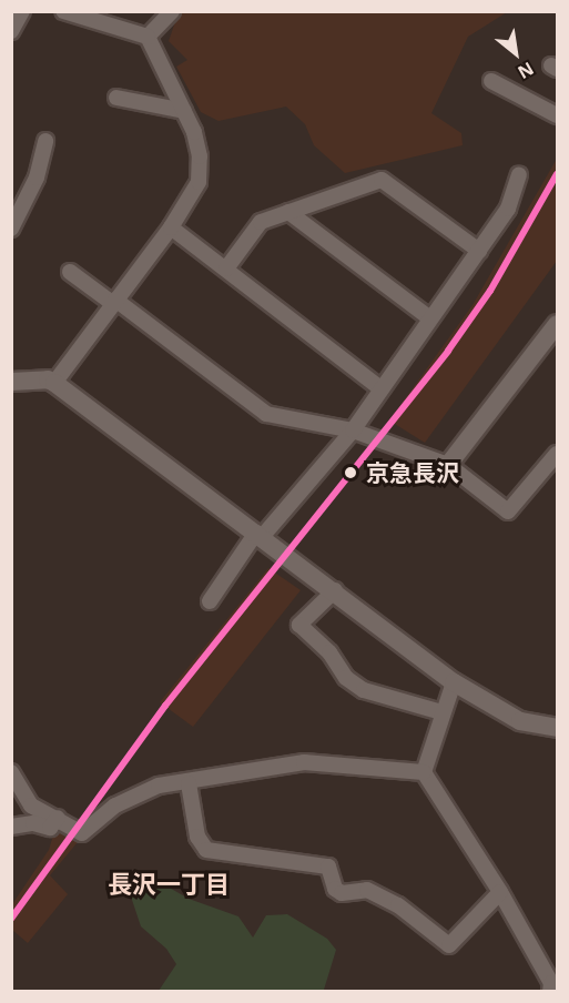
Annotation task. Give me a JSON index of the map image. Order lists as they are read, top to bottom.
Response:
{
  "districts": ["長沢一丁目"],
  "places": ["京急長沢"],
  "north": "bottom right"
}
